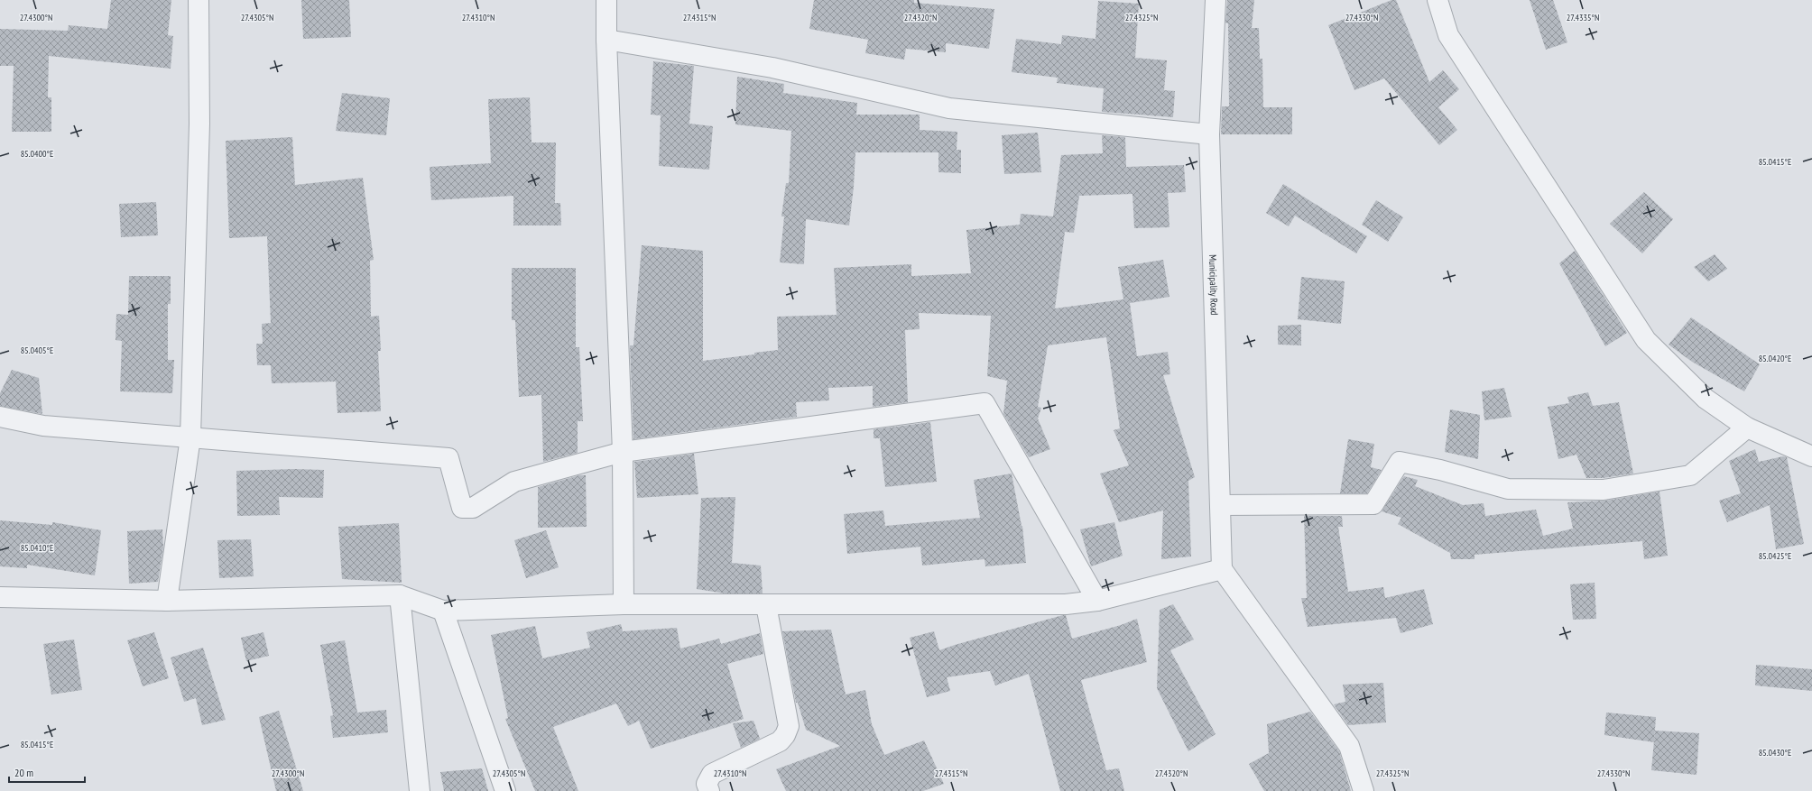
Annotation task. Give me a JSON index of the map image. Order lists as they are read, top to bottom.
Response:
{
  "streets": {
    "street": ["Municipality Road"]
  },
  "scale_bar": "20 m",
  "coordinates": [
    "27.4300°N",
    "27.4305°N",
    "27.4310°N",
    "27.4315°N",
    "27.4320°N",
    "27.4325°N",
    "27.4330°N",
    "27.4335°N",
    "85.0400°E",
    "85.0415°E",
    "85.0405°E",
    "85.0420°E",
    "85.0410°E",
    "85.0425°E",
    "85.0430°E"
  ]
}
